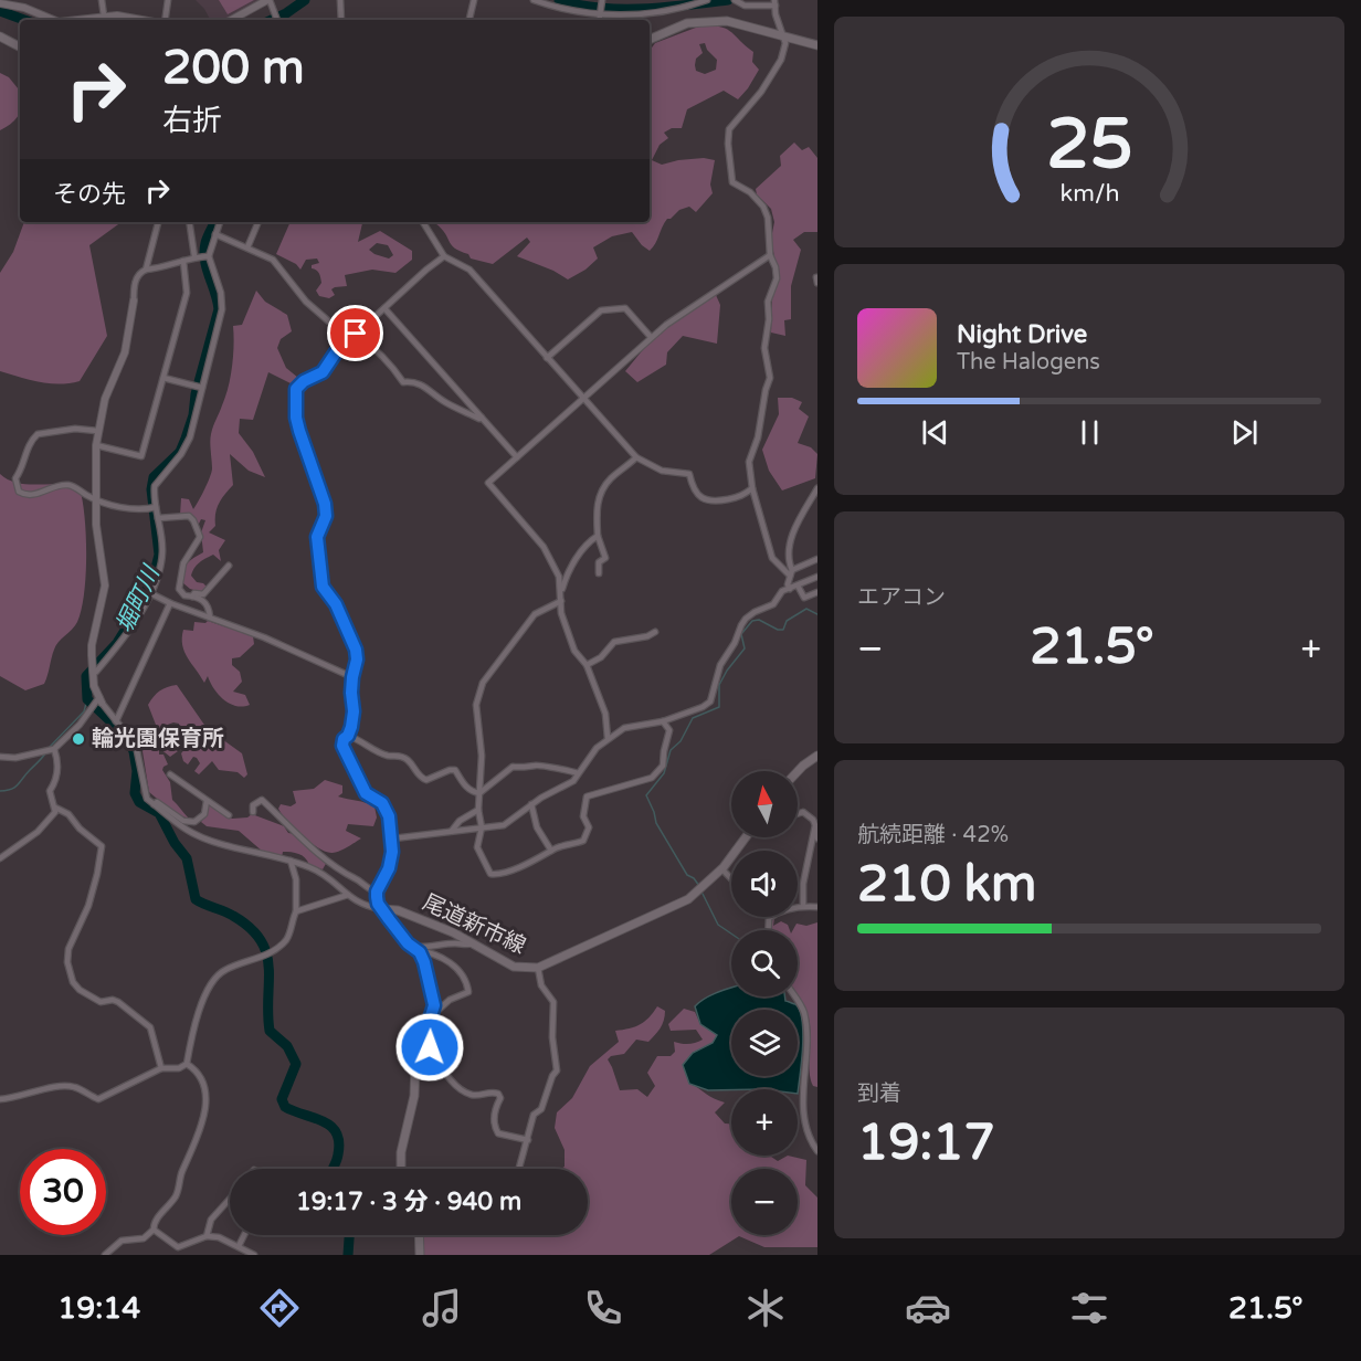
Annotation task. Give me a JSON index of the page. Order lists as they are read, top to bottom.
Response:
{
  "streets": {
    "main road": ["尾道新市線"]
  },
  "water": ["堀町川"],
  "places": ["輪光園保育所"],
  "north": "top",
  "page": {
    "turn": ["200 m", "右折"],
    "then": "その先",
    "song": ["Night Drive", "The Halogens"],
    "tile": [
      "エアコン",
      ["航続距離 · 42%", "210 km"],
      ["到着", "19:17"]
    ],
    "heat": ["−", "21.5°", "+"],
    "map_buttons": ["+", "−"],
    "limit": "30",
    "trip": "19:17 · 3 分 · 940 m",
    "tabs": ["19:14", "21.5°"],
    "gauge": ["25", "km/h"]
  }
}
